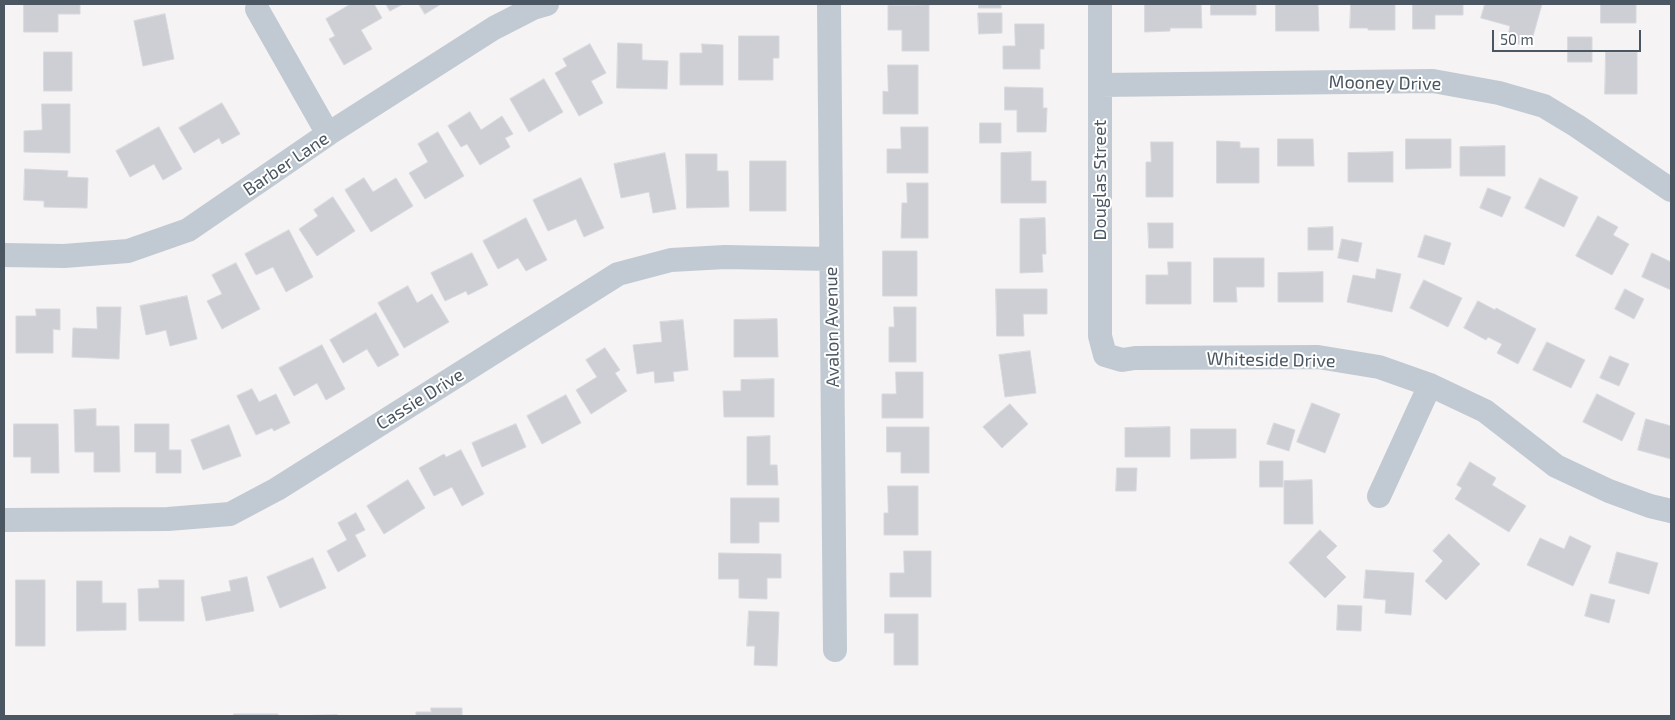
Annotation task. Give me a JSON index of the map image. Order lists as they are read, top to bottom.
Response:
{
  "streets": {
    "street": [
      "Mooney Drive",
      "Barber Lane",
      "Douglas Street",
      "Avalon Avenue",
      "Whiteside Drive",
      "Cassie Drive"
    ]
  },
  "crossings": [
    ["Mooney Drive", "Douglas Street"],
    ["Douglas Street", "Whiteside Drive"],
    ["Avalon Avenue", "Cassie Drive"]
  ],
  "scale_bar": "50 m"
}
